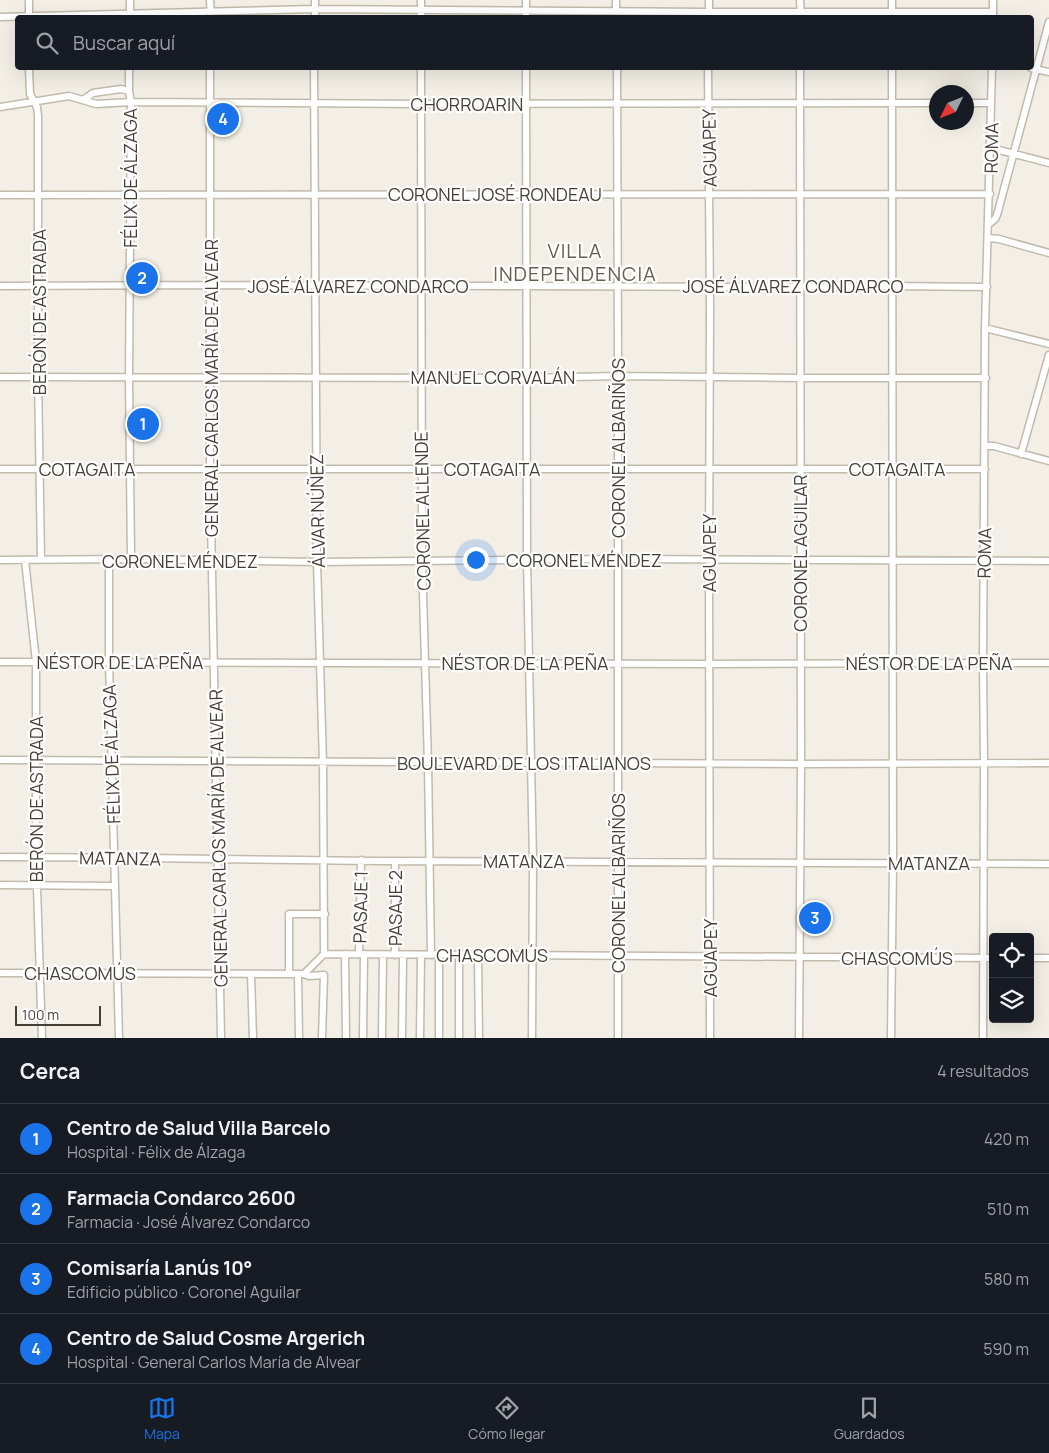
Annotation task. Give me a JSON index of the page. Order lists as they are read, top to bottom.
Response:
{
  "streets": {
    "street": [
      "CHORROARIN",
      "AGUAPEY",
      "ROMA",
      "FÉLIX DE ÁLZAGA",
      "CORONEL JOSÉ RONDEAU",
      "JOSÉ ÁLVAREZ CONDARCO",
      "BERÓN DE ASTRADA",
      "MANUEL CORVALÁN",
      "GENERAL CARLOS MARÍA DE ALVEAR",
      "CORONEL ALBARIÑOS",
      "COTAGAITA",
      "ÁLVAR NÚÑEZ",
      "CORONEL ALLENDE",
      "CORONEL AGUILAR",
      "CORONEL MÉNDEZ",
      "NÉSTOR DE LA PEÑA",
      "BOULEVARD DE LOS ITALIANOS",
      "MATANZA",
      "PASAJE 1",
      "PASAJE 2",
      "CHASCOMÚS"
    ]
  },
  "crossings": [
    ["CHORROARIN", "AGUAPEY"],
    ["CHORROARIN", "FÉLIX DE ÁLZAGA"],
    ["CHORROARIN", "BERÓN DE ASTRADA"],
    ["CHORROARIN", "GENERAL CARLOS MARÍA DE ALVEAR"],
    ["CHORROARIN", "CORONEL ALBARIÑOS"],
    ["CHORROARIN", "ÁLVAR NÚÑEZ"],
    ["CHORROARIN", "CORONEL ALLENDE"],
    ["CHORROARIN", "CORONEL AGUILAR"],
    ["AGUAPEY", "CORONEL JOSÉ RONDEAU"],
    ["AGUAPEY", "JOSÉ ÁLVAREZ CONDARCO"],
    ["AGUAPEY", "MANUEL CORVALÁN"],
    ["AGUAPEY", "COTAGAITA"],
    ["AGUAPEY", "CORONEL MÉNDEZ"],
    ["AGUAPEY", "NÉSTOR DE LA PEÑA"],
    ["AGUAPEY", "BOULEVARD DE LOS ITALIANOS"],
    ["AGUAPEY", "MATANZA"],
    ["AGUAPEY", "CHASCOMÚS"],
    ["ROMA", "CORONEL JOSÉ RONDEAU"],
    ["ROMA", "JOSÉ ÁLVAREZ CONDARCO"],
    ["ROMA", "MANUEL CORVALÁN"],
    ["ROMA", "COTAGAITA"],
    ["ROMA", "CORONEL MÉNDEZ"],
    ["ROMA", "NÉSTOR DE LA PEÑA"],
    ["ROMA", "BOULEVARD DE LOS ITALIANOS"],
    ["ROMA", "MATANZA"],
    ["ROMA", "CHASCOMÚS"],
    ["FÉLIX DE ÁLZAGA", "CORONEL JOSÉ RONDEAU"],
    ["FÉLIX DE ÁLZAGA", "JOSÉ ÁLVAREZ CONDARCO"],
    ["FÉLIX DE ÁLZAGA", "MANUEL CORVALÁN"],
    ["FÉLIX DE ÁLZAGA", "COTAGAITA"],
    ["FÉLIX DE ÁLZAGA", "CORONEL MÉNDEZ"],
    ["FÉLIX DE ÁLZAGA", "NÉSTOR DE LA PEÑA"],
    ["FÉLIX DE ÁLZAGA", "BOULEVARD DE LOS ITALIANOS"],
    ["FÉLIX DE ÁLZAGA", "MATANZA"],
    ["FÉLIX DE ÁLZAGA", "CHASCOMÚS"],
    ["CORONEL JOSÉ RONDEAU", "BERÓN DE ASTRADA"],
    ["CORONEL JOSÉ RONDEAU", "GENERAL CARLOS MARÍA DE ALVEAR"],
    ["CORONEL JOSÉ RONDEAU", "CORONEL ALBARIÑOS"],
    ["CORONEL JOSÉ RONDEAU", "ÁLVAR NÚÑEZ"],
    ["CORONEL JOSÉ RONDEAU", "CORONEL ALLENDE"],
    ["CORONEL JOSÉ RONDEAU", "CORONEL AGUILAR"],
    ["JOSÉ ÁLVAREZ CONDARCO", "BERÓN DE ASTRADA"],
    ["JOSÉ ÁLVAREZ CONDARCO", "GENERAL CARLOS MARÍA DE ALVEAR"],
    ["JOSÉ ÁLVAREZ CONDARCO", "CORONEL ALBARIÑOS"],
    ["JOSÉ ÁLVAREZ CONDARCO", "ÁLVAR NÚÑEZ"],
    ["JOSÉ ÁLVAREZ CONDARCO", "CORONEL ALLENDE"],
    ["JOSÉ ÁLVAREZ CONDARCO", "CORONEL AGUILAR"],
    ["BERÓN DE ASTRADA", "MANUEL CORVALÁN"],
    ["BERÓN DE ASTRADA", "COTAGAITA"],
    ["BERÓN DE ASTRADA", "CORONEL MÉNDEZ"],
    ["BERÓN DE ASTRADA", "NÉSTOR DE LA PEÑA"],
    ["BERÓN DE ASTRADA", "BOULEVARD DE LOS ITALIANOS"],
    ["BERÓN DE ASTRADA", "MATANZA"],
    ["BERÓN DE ASTRADA", "CHASCOMÚS"],
    ["MANUEL CORVALÁN", "GENERAL CARLOS MARÍA DE ALVEAR"],
    ["MANUEL CORVALÁN", "CORONEL ALBARIÑOS"],
    ["MANUEL CORVALÁN", "ÁLVAR NÚÑEZ"],
    ["MANUEL CORVALÁN", "CORONEL ALLENDE"],
    ["MANUEL CORVALÁN", "CORONEL AGUILAR"],
    ["GENERAL CARLOS MARÍA DE ALVEAR", "COTAGAITA"],
    ["GENERAL CARLOS MARÍA DE ALVEAR", "CORONEL MÉNDEZ"],
    ["GENERAL CARLOS MARÍA DE ALVEAR", "NÉSTOR DE LA PEÑA"],
    ["GENERAL CARLOS MARÍA DE ALVEAR", "BOULEVARD DE LOS ITALIANOS"],
    ["GENERAL CARLOS MARÍA DE ALVEAR", "MATANZA"],
    ["GENERAL CARLOS MARÍA DE ALVEAR", "CHASCOMÚS"],
    ["CORONEL ALBARIÑOS", "COTAGAITA"],
    ["CORONEL ALBARIÑOS", "CORONEL MÉNDEZ"],
    ["CORONEL ALBARIÑOS", "NÉSTOR DE LA PEÑA"],
    ["CORONEL ALBARIÑOS", "BOULEVARD DE LOS ITALIANOS"],
    ["CORONEL ALBARIÑOS", "MATANZA"],
    ["CORONEL ALBARIÑOS", "CHASCOMÚS"],
    ["COTAGAITA", "ÁLVAR NÚÑEZ"],
    ["COTAGAITA", "CORONEL ALLENDE"],
    ["COTAGAITA", "CORONEL AGUILAR"],
    ["ÁLVAR NÚÑEZ", "CORONEL MÉNDEZ"],
    ["ÁLVAR NÚÑEZ", "NÉSTOR DE LA PEÑA"],
    ["ÁLVAR NÚÑEZ", "BOULEVARD DE LOS ITALIANOS"],
    ["ÁLVAR NÚÑEZ", "MATANZA"],
    ["ÁLVAR NÚÑEZ", "CHASCOMÚS"],
    ["CORONEL ALLENDE", "CORONEL MÉNDEZ"],
    ["CORONEL ALLENDE", "NÉSTOR DE LA PEÑA"],
    ["CORONEL ALLENDE", "BOULEVARD DE LOS ITALIANOS"],
    ["CORONEL ALLENDE", "MATANZA"],
    ["CORONEL ALLENDE", "CHASCOMÚS"],
    ["CORONEL AGUILAR", "CORONEL MÉNDEZ"],
    ["CORONEL AGUILAR", "NÉSTOR DE LA PEÑA"],
    ["CORONEL AGUILAR", "BOULEVARD DE LOS ITALIANOS"],
    ["CORONEL AGUILAR", "MATANZA"],
    ["CORONEL AGUILAR", "CHASCOMÚS"],
    ["MATANZA", "PASAJE 1"],
    ["MATANZA", "PASAJE 2"],
    ["PASAJE 1", "CHASCOMÚS"],
    ["PASAJE 2", "CHASCOMÚS"]
  ],
  "districts": ["VILLA INDEPENDENCIA"],
  "scale_bar": "100 m",
  "north": "bottom left",
  "page": {
    "search": "Buscar aquí",
    "pins": [
      "4",
      "2",
      "1",
      "3"
    ],
    "scale": "100 m",
    "heading": ["Cerca", "4 resultados"],
    "list": [
      {
        "mark": "1",
        "name": "Centro de Salud Villa Barcelo",
        "note": "Hospital · Félix de Álzaga",
        "value": "420 m"
      },
      {
        "mark": "2",
        "name": "Farmacia Condarco 2600",
        "note": "Farmacia · José Álvarez Condarco",
        "value": "510 m"
      },
      {
        "mark": "3",
        "name": "Comisaría Lanús 10°",
        "note": "Edificio público · Coronel Aguilar",
        "value": "580 m"
      },
      {
        "mark": "4",
        "name": "Centro de Salud Cosme Argerich",
        "note": "Hospital · General Carlos María de Alvear",
        "value": "590 m"
      }
    ],
    "nav": ["Mapa", "Cómo llegar", "Guardados"]
  }
}
